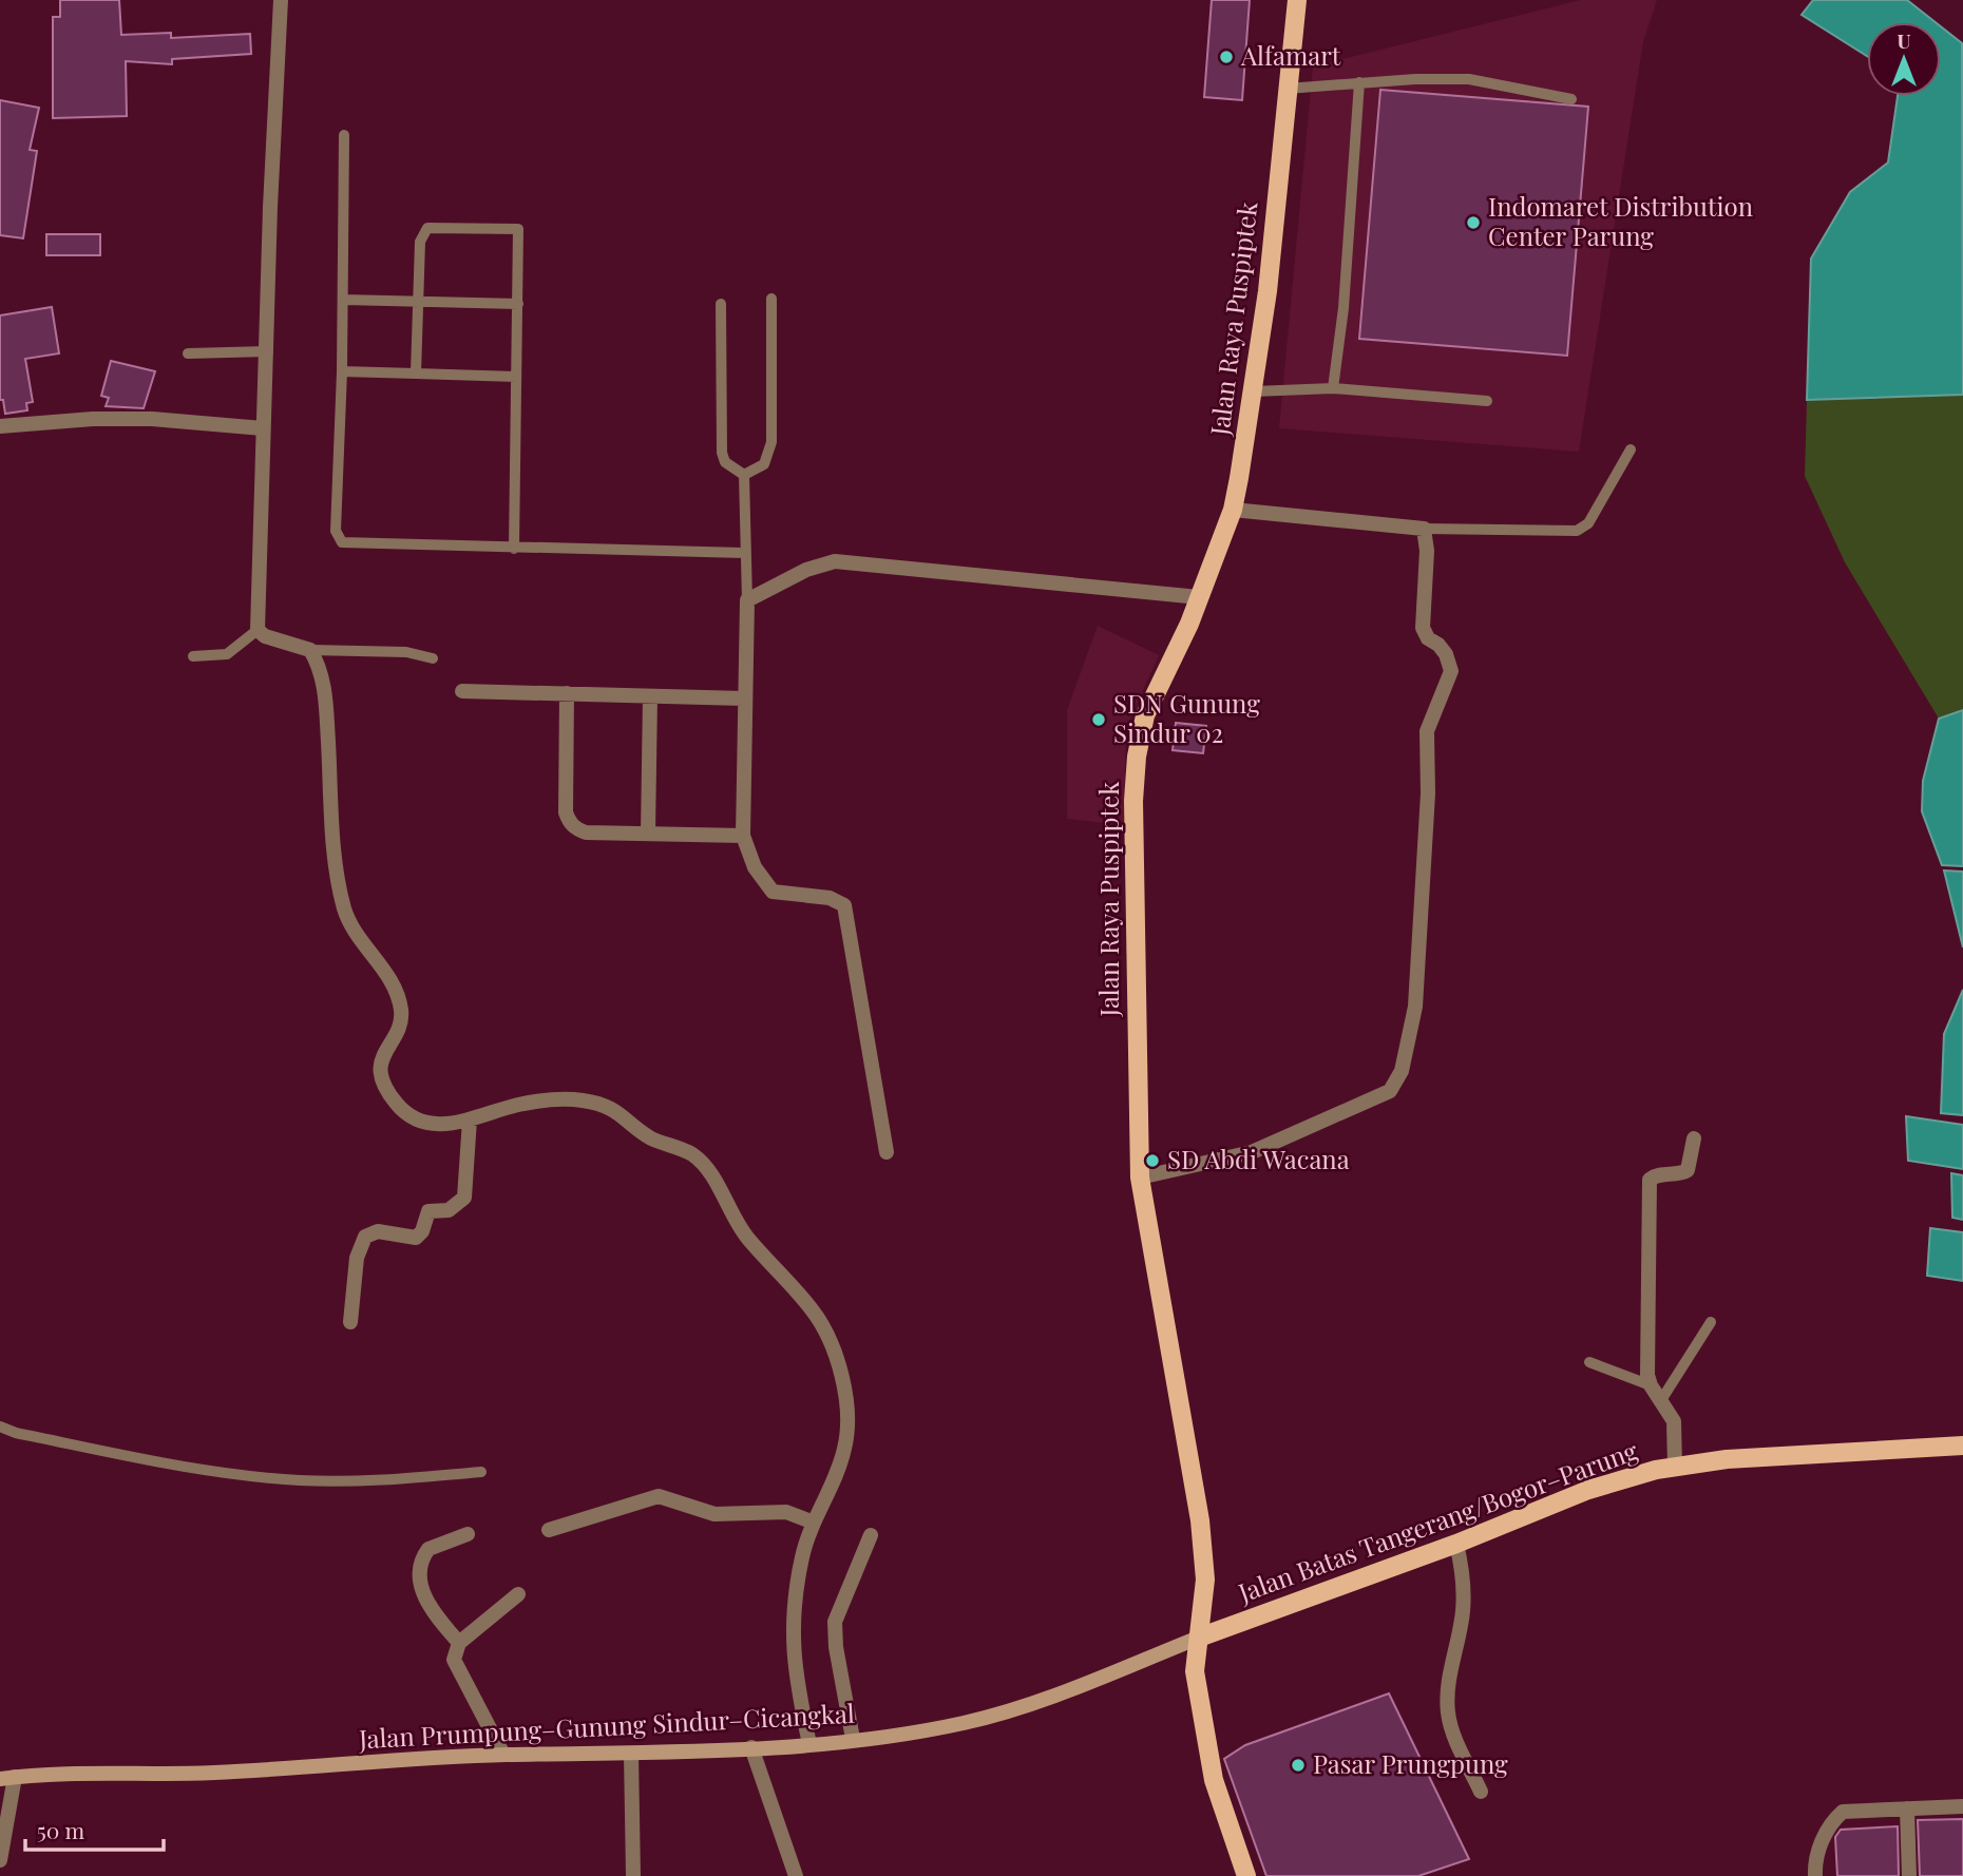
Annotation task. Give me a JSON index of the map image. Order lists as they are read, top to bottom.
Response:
{
  "streets": {
    "main road": ["Jalan Raya Puspiptek", "Jalan Batas Tangerang/Bogor–Parung", "Jalan Prumpung–Gunung Sindur–Cicangkal"]
  },
  "crossings": [
    ["Jalan Raya Puspiptek", "Jalan Batas Tangerang/Bogor–Parung"],
    ["Jalan Raya Puspiptek", "Jalan Prumpung–Gunung Sindur–Cicangkal"],
    ["Jalan Batas Tangerang/Bogor–Parung", "Jalan Prumpung–Gunung Sindur–Cicangkal"]
  ],
  "places": [
    "Alfamart",
    "Indomaret Distribution Center Parung",
    "SDN Gunung Sindur 02",
    "SD Abdi Wacana",
    "Pasar Prungpung"
  ],
  "scale_bar": "50 m",
  "north": "top"
}
